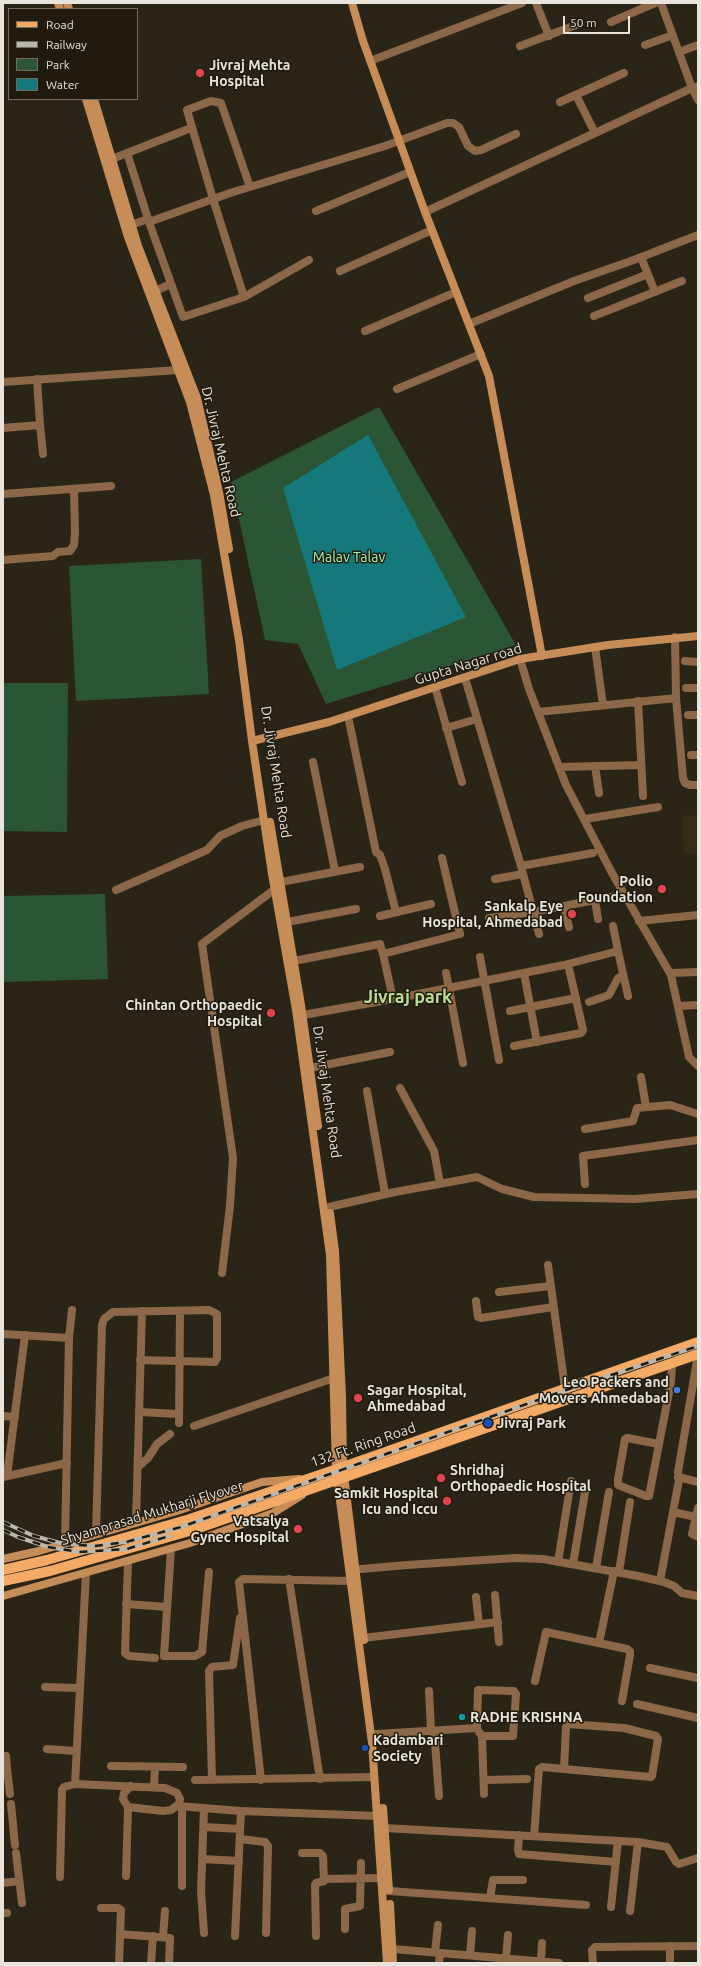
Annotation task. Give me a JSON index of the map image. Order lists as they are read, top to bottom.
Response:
{
  "streets": {
    "main road": [
      "Dr. Jivraj Mehta Road",
      "Gupta Nagar road",
      "132 Ft. Ring Road",
      "Shyamprasad Mukharji Flyover"
    ]
  },
  "crossings": [
    ["Dr. Jivraj Mehta Road", "Gupta Nagar road"],
    ["Dr. Jivraj Mehta Road", "132 Ft. Ring Road"],
    ["132 Ft. Ring Road", "Shyamprasad Mukharji Flyover"]
  ],
  "districts": ["Jivraj park"],
  "parks": ["Malav Talav"],
  "places": [
    "Jivraj Mehta Hospital",
    "Polio Foundation",
    "Sankalp Eye Hospital, Ahmedabad",
    "Chintan Orthopaedic Hospital",
    "Leo Packers and Movers Ahmedabad",
    "Sagar Hospital, Ahmedabad",
    "Jivraj Park",
    "Shridhaj Orthopaedic Hospital",
    "Samkit Hospital Icu and Iccu",
    "Vatsalya Gynec Hospital",
    "RADHE KRISHNA",
    "Kadambari Society"
  ],
  "legend": [
    "Road",
    "Railway",
    "Park",
    "Water"
  ],
  "scale_bar": "50 m"
}
